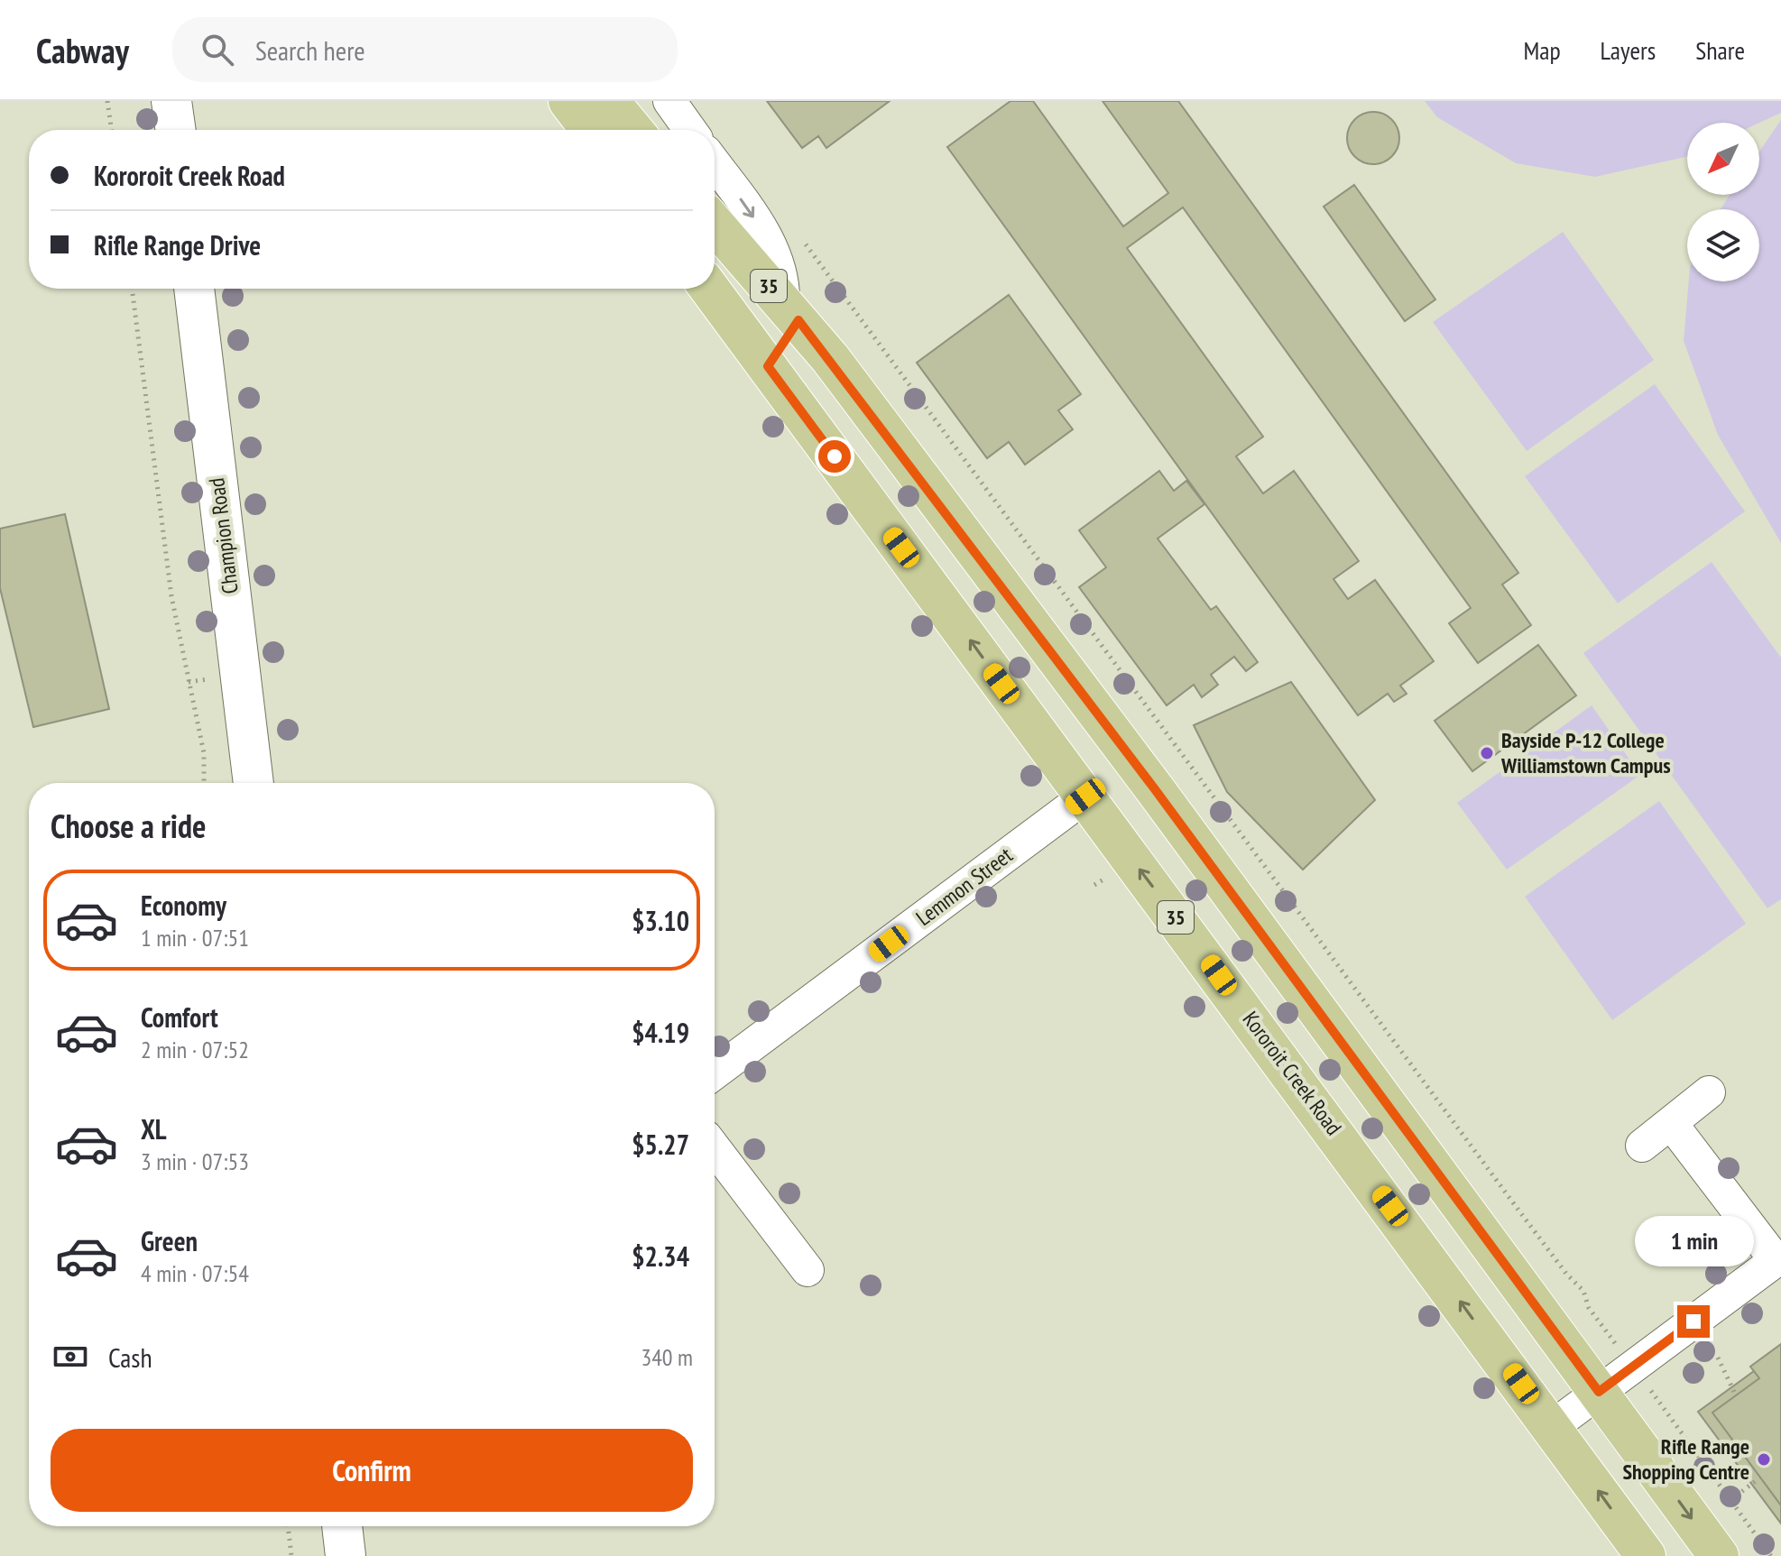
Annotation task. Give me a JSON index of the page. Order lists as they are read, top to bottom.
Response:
{
  "streets": {
    "main road": ["35", "Kororoit Creek Road"],
    "street": ["Champion Road", "Lemmon Street"]
  },
  "crossings": [
    ["Lemmon Street", "Kororoit Creek Road"]
  ],
  "places": ["Bayside P-12 College Williamstown Campus", "Rifle Range Shopping Centre"],
  "north": "bottom left",
  "page": {
    "header": "Cabway",
    "search": "Search here",
    "nav": ["Map", "Layers", "Share"],
    "banner": ["Kororoit Creek Road", "Rifle Range Drive"],
    "heading": "Choose a ride",
    "list": [
      {
        "name": "Economy",
        "note": "1 min · 07:51",
        "value": "$3.10"
      },
      {
        "name": "Comfort",
        "note": "2 min · 07:52",
        "value": "$4.19"
      },
      {
        "name": "XL",
        "note": "3 min · 07:53",
        "value": "$5.27"
      },
      {
        "name": "Green",
        "note": "4 min · 07:54",
        "value": "$2.34"
      }
    ],
    "bubble": "1 min",
    "pay": ["Cash", "340 m"],
    "buttons": "Confirm"
  }
}
